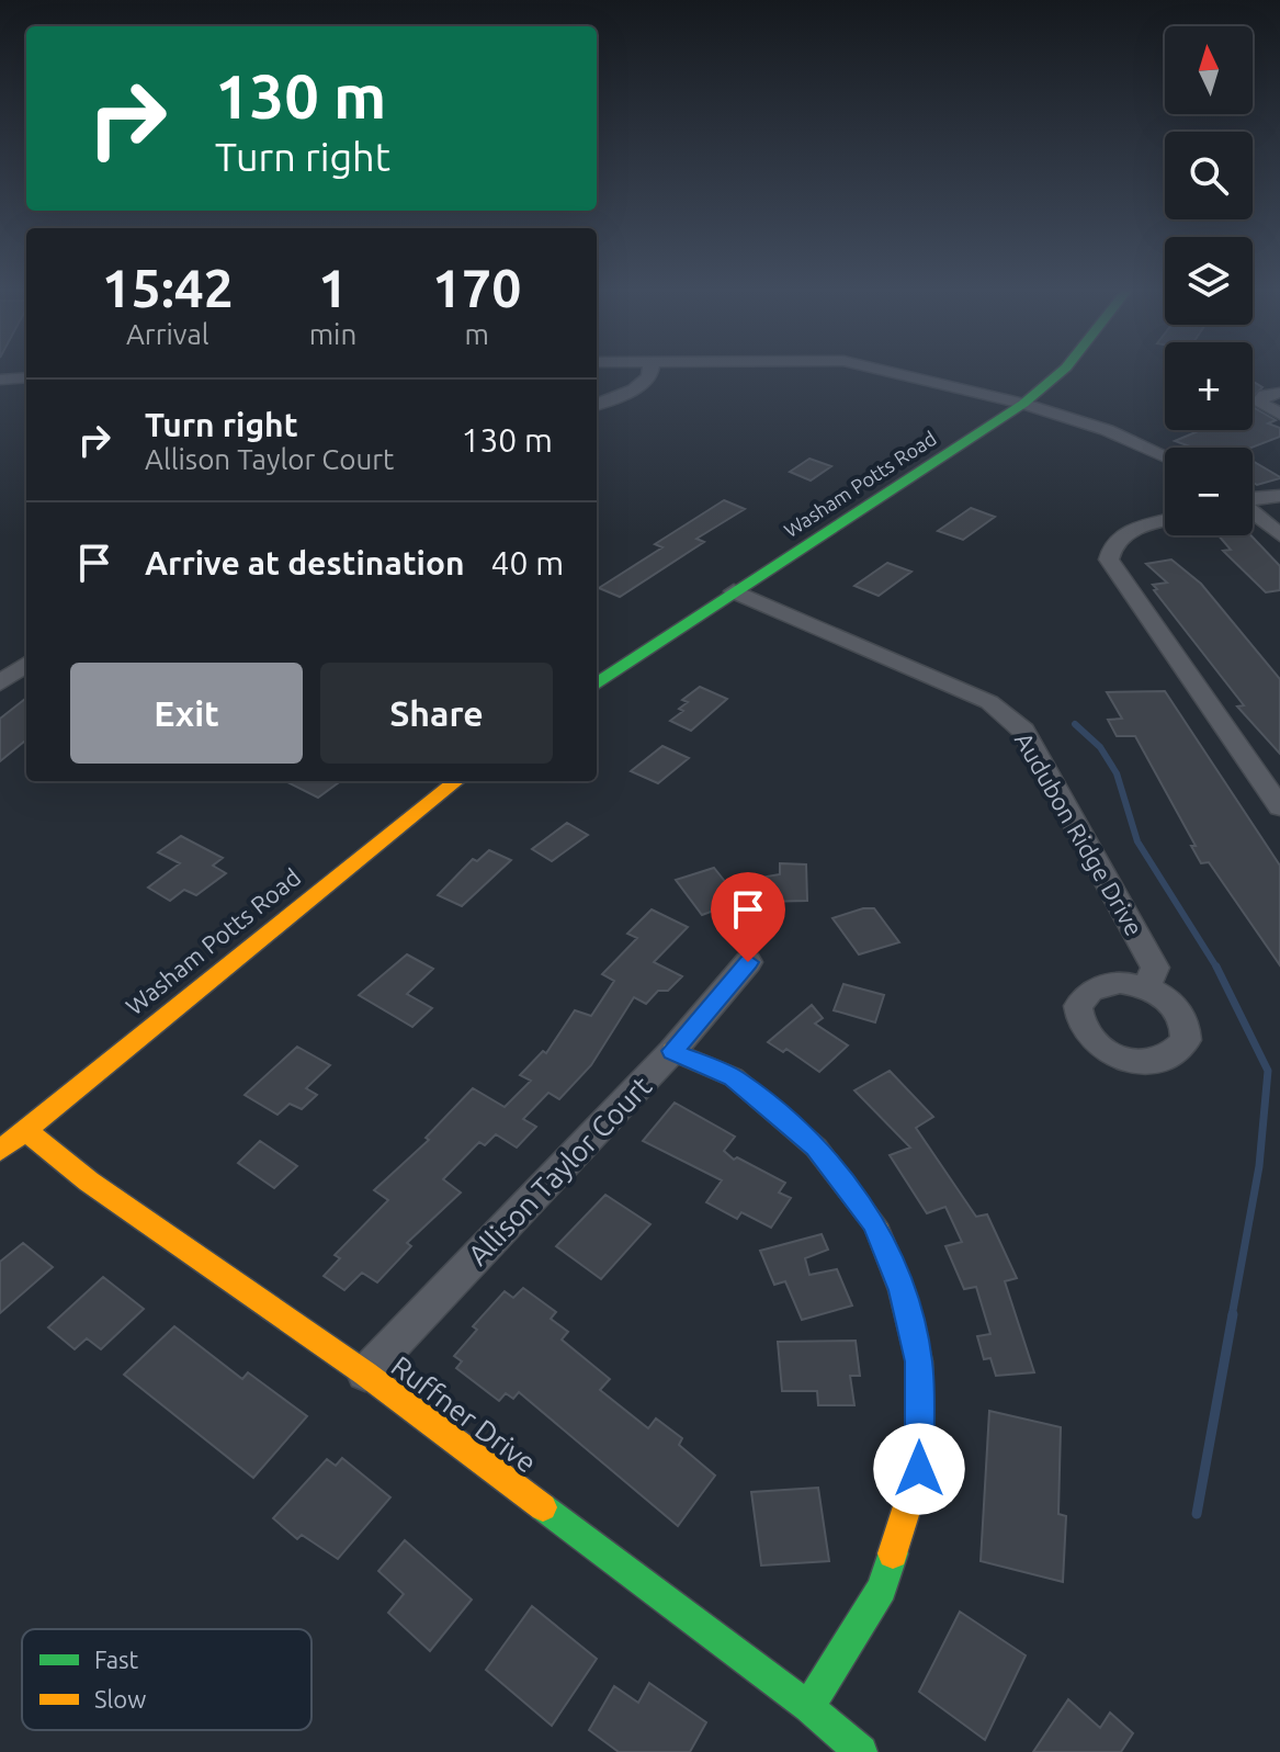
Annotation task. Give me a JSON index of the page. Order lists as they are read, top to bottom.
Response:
{
  "streets": {
    "street": [
      "Washam Potts Road",
      "Audubon Ridge Drive",
      "Allison Taylor Court",
      "Ruffner Drive"
    ]
  },
  "crossings": [
    ["Washam Potts Road", "Audubon Ridge Drive"],
    ["Washam Potts Road", "Ruffner Drive"],
    ["Allison Taylor Court", "Ruffner Drive"]
  ],
  "legend": ["Fast", "Slow"],
  "north": "top",
  "page": {
    "map_buttons": ["+", "−"],
    "turn": ["130 m", "Turn right"],
    "eta": [
      "15:42",
      "Arrival",
      "1",
      "min",
      "170",
      "m"
    ],
    "list": [
      {
        "name": "Turn right",
        "note": "Allison Taylor Court",
        "value": "130 m"
      },
      {
        "name": "Arrive at destination",
        "value": "40 m"
      }
    ],
    "buttons": ["Exit", "Share"]
  }
}
